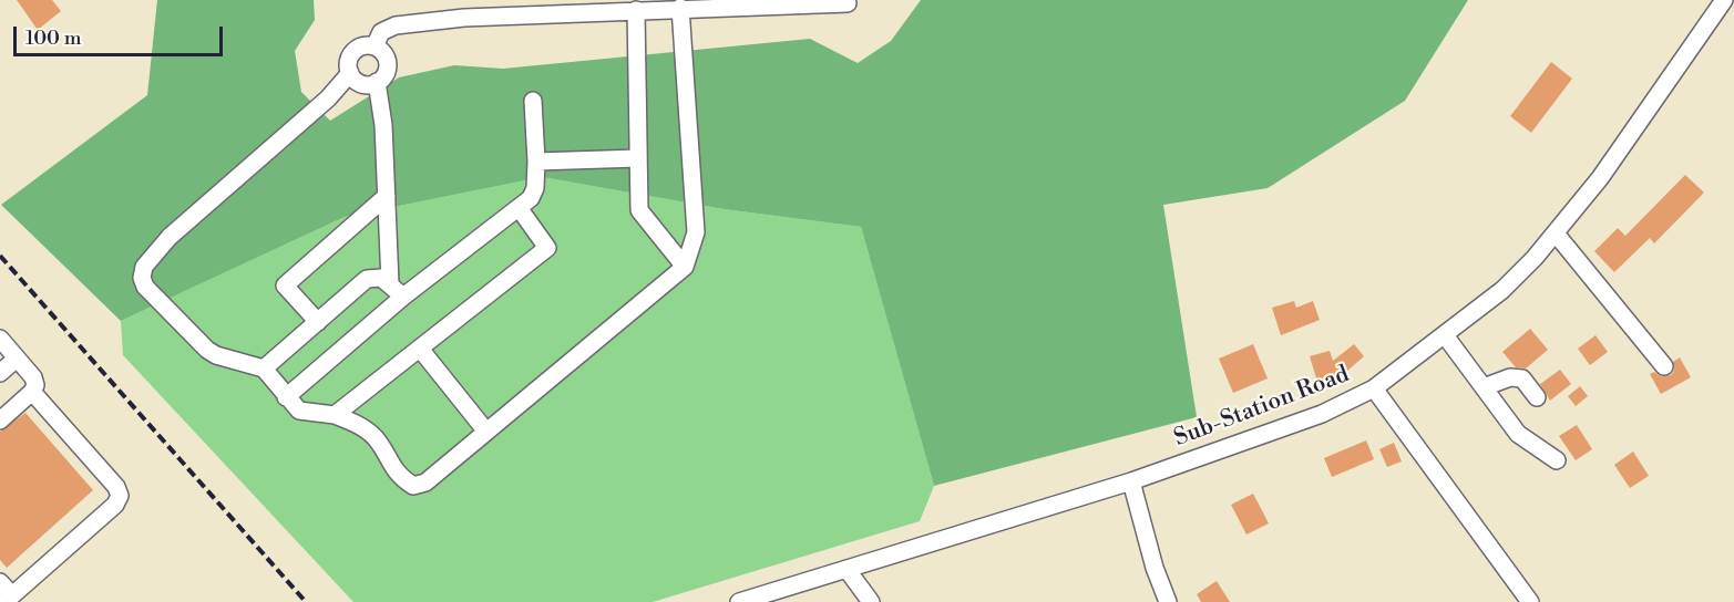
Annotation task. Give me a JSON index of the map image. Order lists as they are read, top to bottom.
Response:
{
  "streets": {
    "street": ["Sub-Station Road"]
  },
  "scale_bar": "100 m"
}
